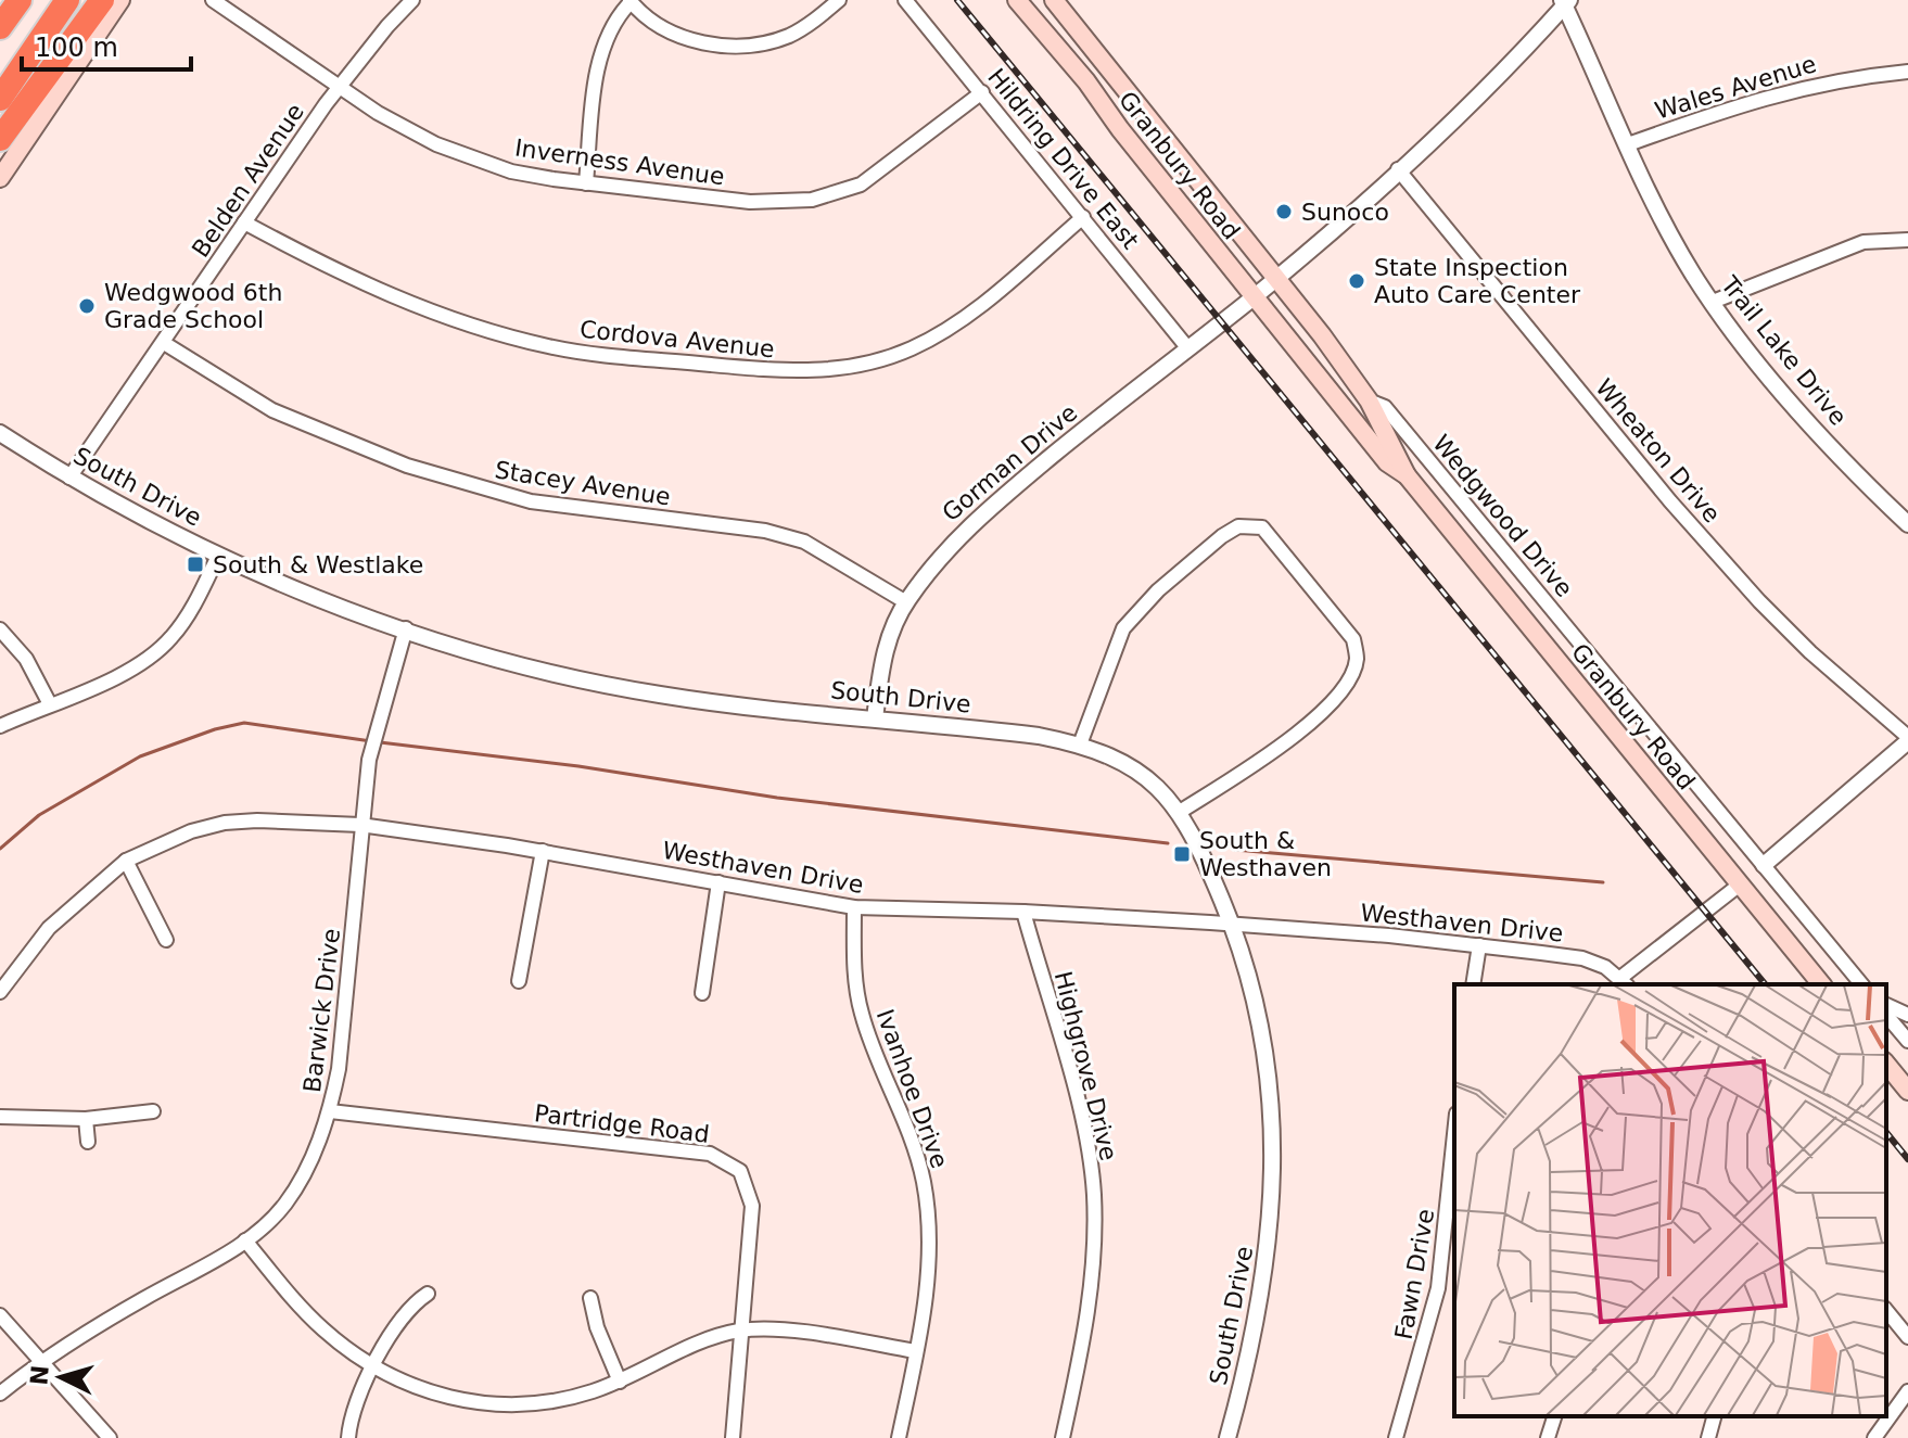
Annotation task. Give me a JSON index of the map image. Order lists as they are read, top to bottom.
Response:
{
  "streets": {
    "main road": ["Granbury Road"],
    "street": [
      "Wales Avenue",
      "Hildring Drive East",
      "Inverness Avenue",
      "Belden Avenue",
      "Cordova Avenue",
      "Trail Lake Drive",
      "Wheaton Drive",
      "Gorman Drive",
      "Stacey Avenue",
      "South Drive",
      "Wedgwood Drive",
      "Westhaven Drive",
      "Barwick Drive",
      "Highgrove Drive",
      "Ivanhoe Drive",
      "Partridge Road",
      "Fawn Drive"
    ]
  },
  "crossings": [
    ["Wales Avenue", "Trail Lake Drive"],
    ["Hildring Drive East", "Inverness Avenue"],
    ["Hildring Drive East", "Cordova Avenue"],
    ["Hildring Drive East", "Gorman Drive"],
    ["Inverness Avenue", "Belden Avenue"],
    ["Granbury Road", "Gorman Drive"],
    ["Granbury Road", "Wedgwood Drive"],
    ["Belden Avenue", "Cordova Avenue"],
    ["Belden Avenue", "Stacey Avenue"],
    ["Belden Avenue", "South Drive"],
    ["Trail Lake Drive", "Gorman Drive"],
    ["Wheaton Drive", "Gorman Drive"],
    ["Gorman Drive", "Stacey Avenue"],
    ["Gorman Drive", "South Drive"],
    ["South Drive", "Westhaven Drive"],
    ["South Drive", "Barwick Drive"],
    ["Westhaven Drive", "Barwick Drive"],
    ["Westhaven Drive", "Highgrove Drive"],
    ["Westhaven Drive", "Ivanhoe Drive"],
    ["Barwick Drive", "Partridge Road"]
  ],
  "places": {
    "other": ["Sunoco", "State Inspection Auto Care Center", "Wedgwood 6th Grade School"],
    "transit": ["South & Westlake", "South & Westhaven"]
  },
  "scale_bar": "100 m",
  "north": "left"
}
